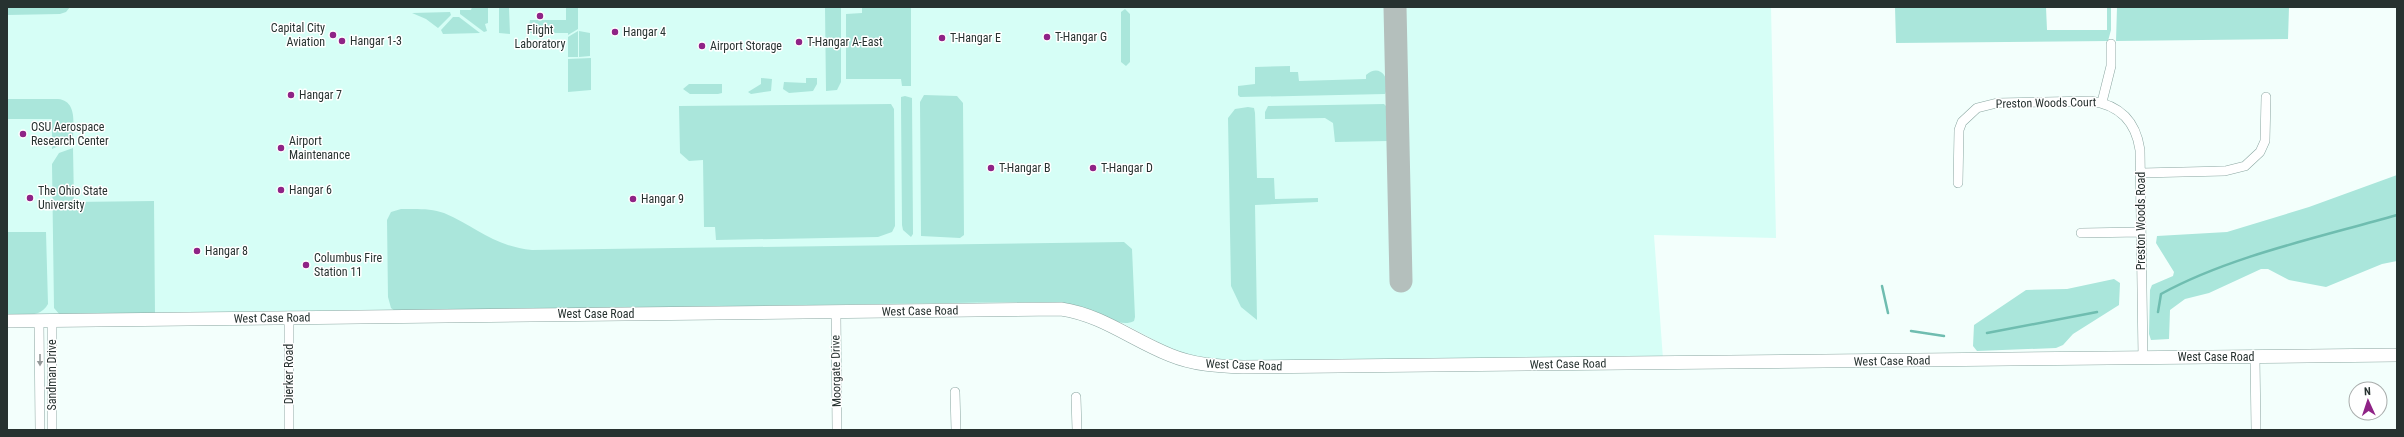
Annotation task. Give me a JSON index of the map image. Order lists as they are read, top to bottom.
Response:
{
  "streets": {
    "main road": ["West Case Road"],
    "street": [
      "Preston Woods Court",
      "Preston Woods Road",
      "Moorgate Drive",
      "Dierker Road",
      "Sandman Drive"
    ]
  },
  "crossings": [
    ["Preston Woods Court", "Preston Woods Road"],
    ["Preston Woods Road", "West Case Road"],
    ["West Case Road", "Moorgate Drive"],
    ["West Case Road", "Dierker Road"],
    ["West Case Road", "Sandman Drive"]
  ],
  "places": [
    "Flight Laboratory",
    "Hangar 4",
    "Capital City Aviation",
    "T-Hangar G",
    "T-Hangar E",
    "Hangar 1-3",
    "T-Hangar A-East",
    "Airport Storage",
    "Hangar 7",
    "OSU Aerospace Research Center",
    "Airport Maintenance",
    "T-Hangar B",
    "T-Hangar D",
    "Hangar 6",
    "The Ohio State University",
    "Hangar 9",
    "Hangar 8",
    "Columbus Fire Station 11"
  ],
  "north": "top"
}
